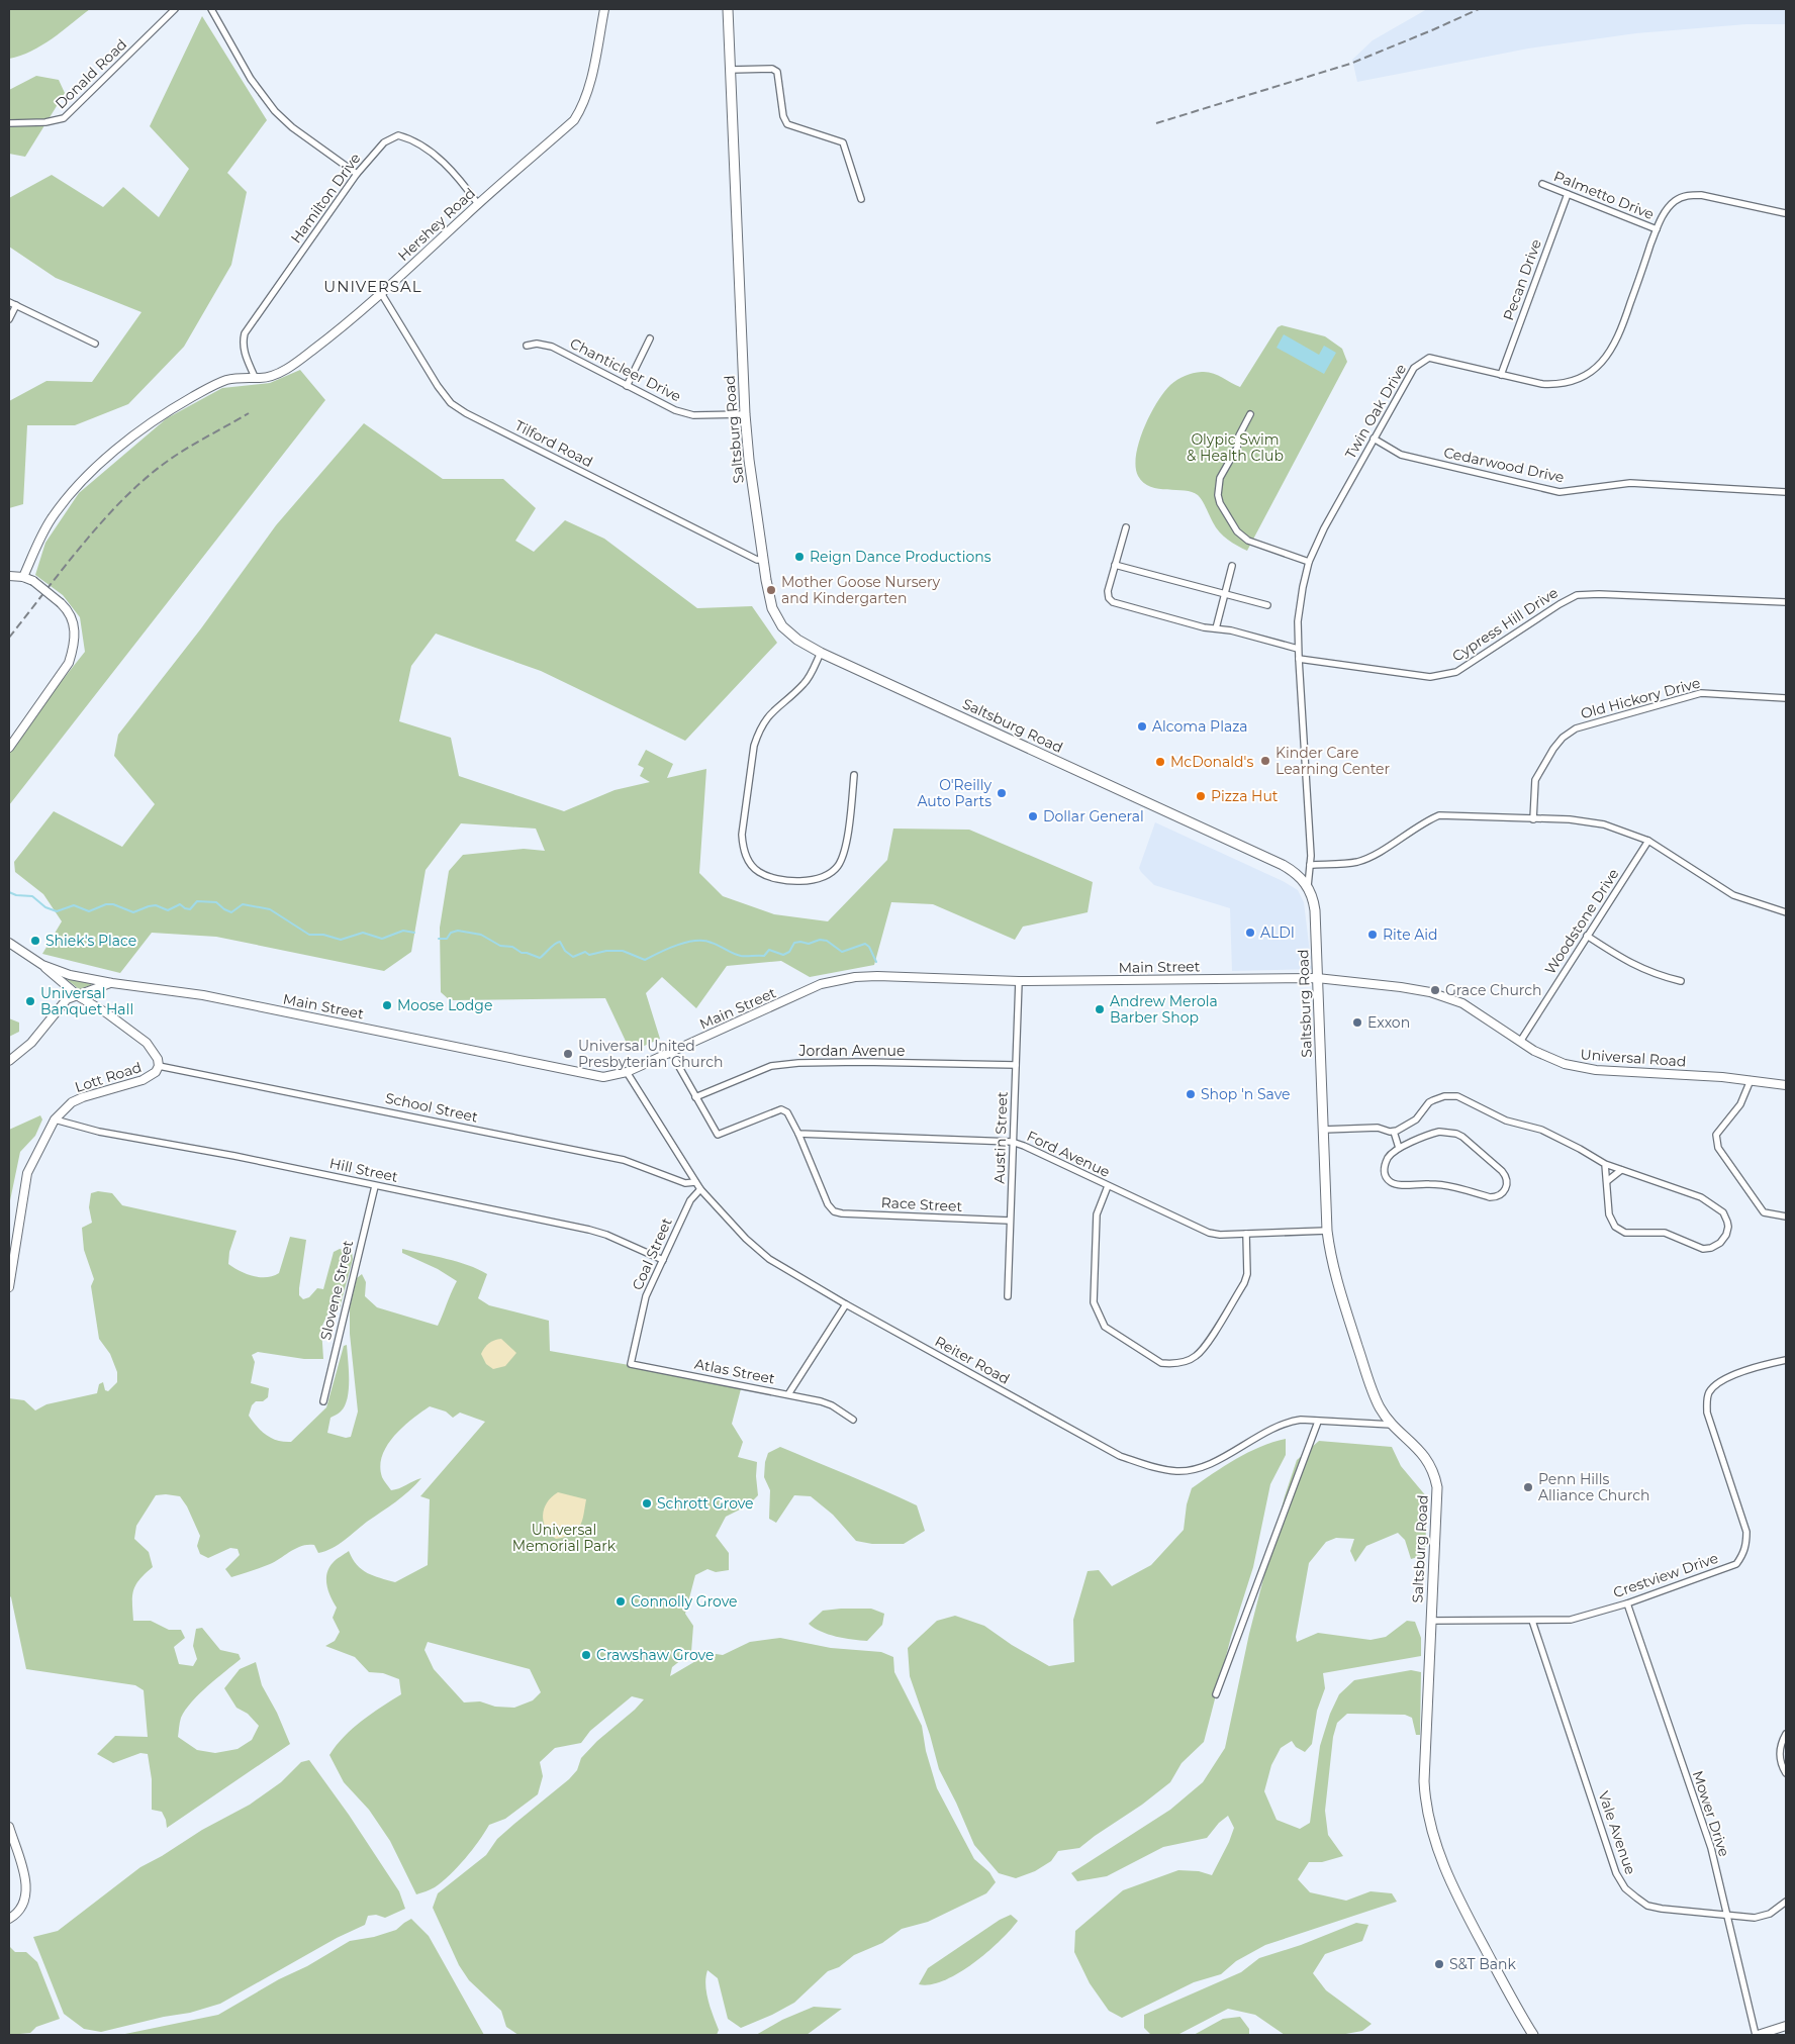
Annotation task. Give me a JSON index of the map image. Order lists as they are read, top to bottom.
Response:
{
  "streets": {
    "main road": ["Saltsburg Road"],
    "street": [
      "Donald Road",
      "Palmetto Drive",
      "Hamilton Drive",
      "Hershey Road",
      "Pecan Drive",
      "Chanticleer Drive",
      "Twin Oak Drive",
      "Tilford Road",
      "Cedarwood Drive",
      "Cypress Hill Drive",
      "Old Hickory Drive",
      "Woodstone Drive",
      "Main Street",
      "Jordan Avenue",
      "Universal Road",
      "Lott Road",
      "School Street",
      "Austin Street",
      "Ford Avenue",
      "Hill Street",
      "Race Street",
      "Coal Street",
      "Slovene Street",
      "Reiter Road",
      "Atlas Street",
      "Crestview Drive",
      "Mower Drive",
      "Vale Avenue"
    ]
  },
  "crossings": [
    ["Palmetto Drive", "Pecan Drive"],
    ["Palmetto Drive", "Twin Oak Drive"],
    ["Hamilton Drive", "Hershey Road"],
    ["Hershey Road", "Tilford Road"],
    ["Pecan Drive", "Twin Oak Drive"],
    ["Chanticleer Drive", "Saltsburg Road"],
    ["Twin Oak Drive", "Saltsburg Road"],
    ["Twin Oak Drive", "Cedarwood Drive"],
    ["Twin Oak Drive", "Cypress Hill Drive"],
    ["Saltsburg Road", "Tilford Road"],
    ["Saltsburg Road", "Main Street"],
    ["Saltsburg Road", "Universal Road"],
    ["Saltsburg Road", "Ford Avenue"],
    ["Saltsburg Road", "Reiter Road"],
    ["Saltsburg Road", "Crestview Drive"],
    ["Woodstone Drive", "Universal Road"],
    ["Main Street", "Universal Road"],
    ["Main Street", "Lott Road"],
    ["Main Street", "Austin Street"],
    ["Main Street", "Reiter Road"],
    ["Jordan Avenue", "Austin Street"],
    ["Lott Road", "School Street"],
    ["Lott Road", "Hill Street"],
    ["School Street", "Reiter Road"],
    ["Austin Street", "Ford Avenue"],
    ["Austin Street", "Race Street"],
    ["Ford Avenue", "Race Street"],
    ["Hill Street", "Coal Street"],
    ["Hill Street", "Slovene Street"],
    ["Coal Street", "Reiter Road"],
    ["Coal Street", "Atlas Street"],
    ["Reiter Road", "Atlas Street"],
    ["Crestview Drive", "Mower Drive"],
    ["Crestview Drive", "Vale Avenue"],
    ["Mower Drive", "Vale Avenue"]
  ],
  "districts": ["UNIVERSAL"],
  "parks": ["Olypic Swim & Health Club", "Universal Memorial Park"],
  "places": [
    "Reign Dance Productions",
    "Mother Goose Nursery and Kindergarten",
    "Alcoma Plaza",
    "Kinder Care Learning Center",
    "McDonald's",
    "O'Reilly Auto Parts",
    "Pizza Hut",
    "Dollar General",
    "ALDI",
    "Rite Aid",
    "Shiek's Place",
    "Grace Church",
    "Universal Banquet Hall",
    "Moose Lodge",
    "Andrew Merola Barber Shop",
    "Exxon",
    "Universal United Presbyterian Church",
    "Shop 'n Save",
    "Penn Hills Alliance Church",
    "Schrott Grove",
    "Connolly Grove",
    "Crawshaw Grove",
    "S&T Bank"
  ]
}
